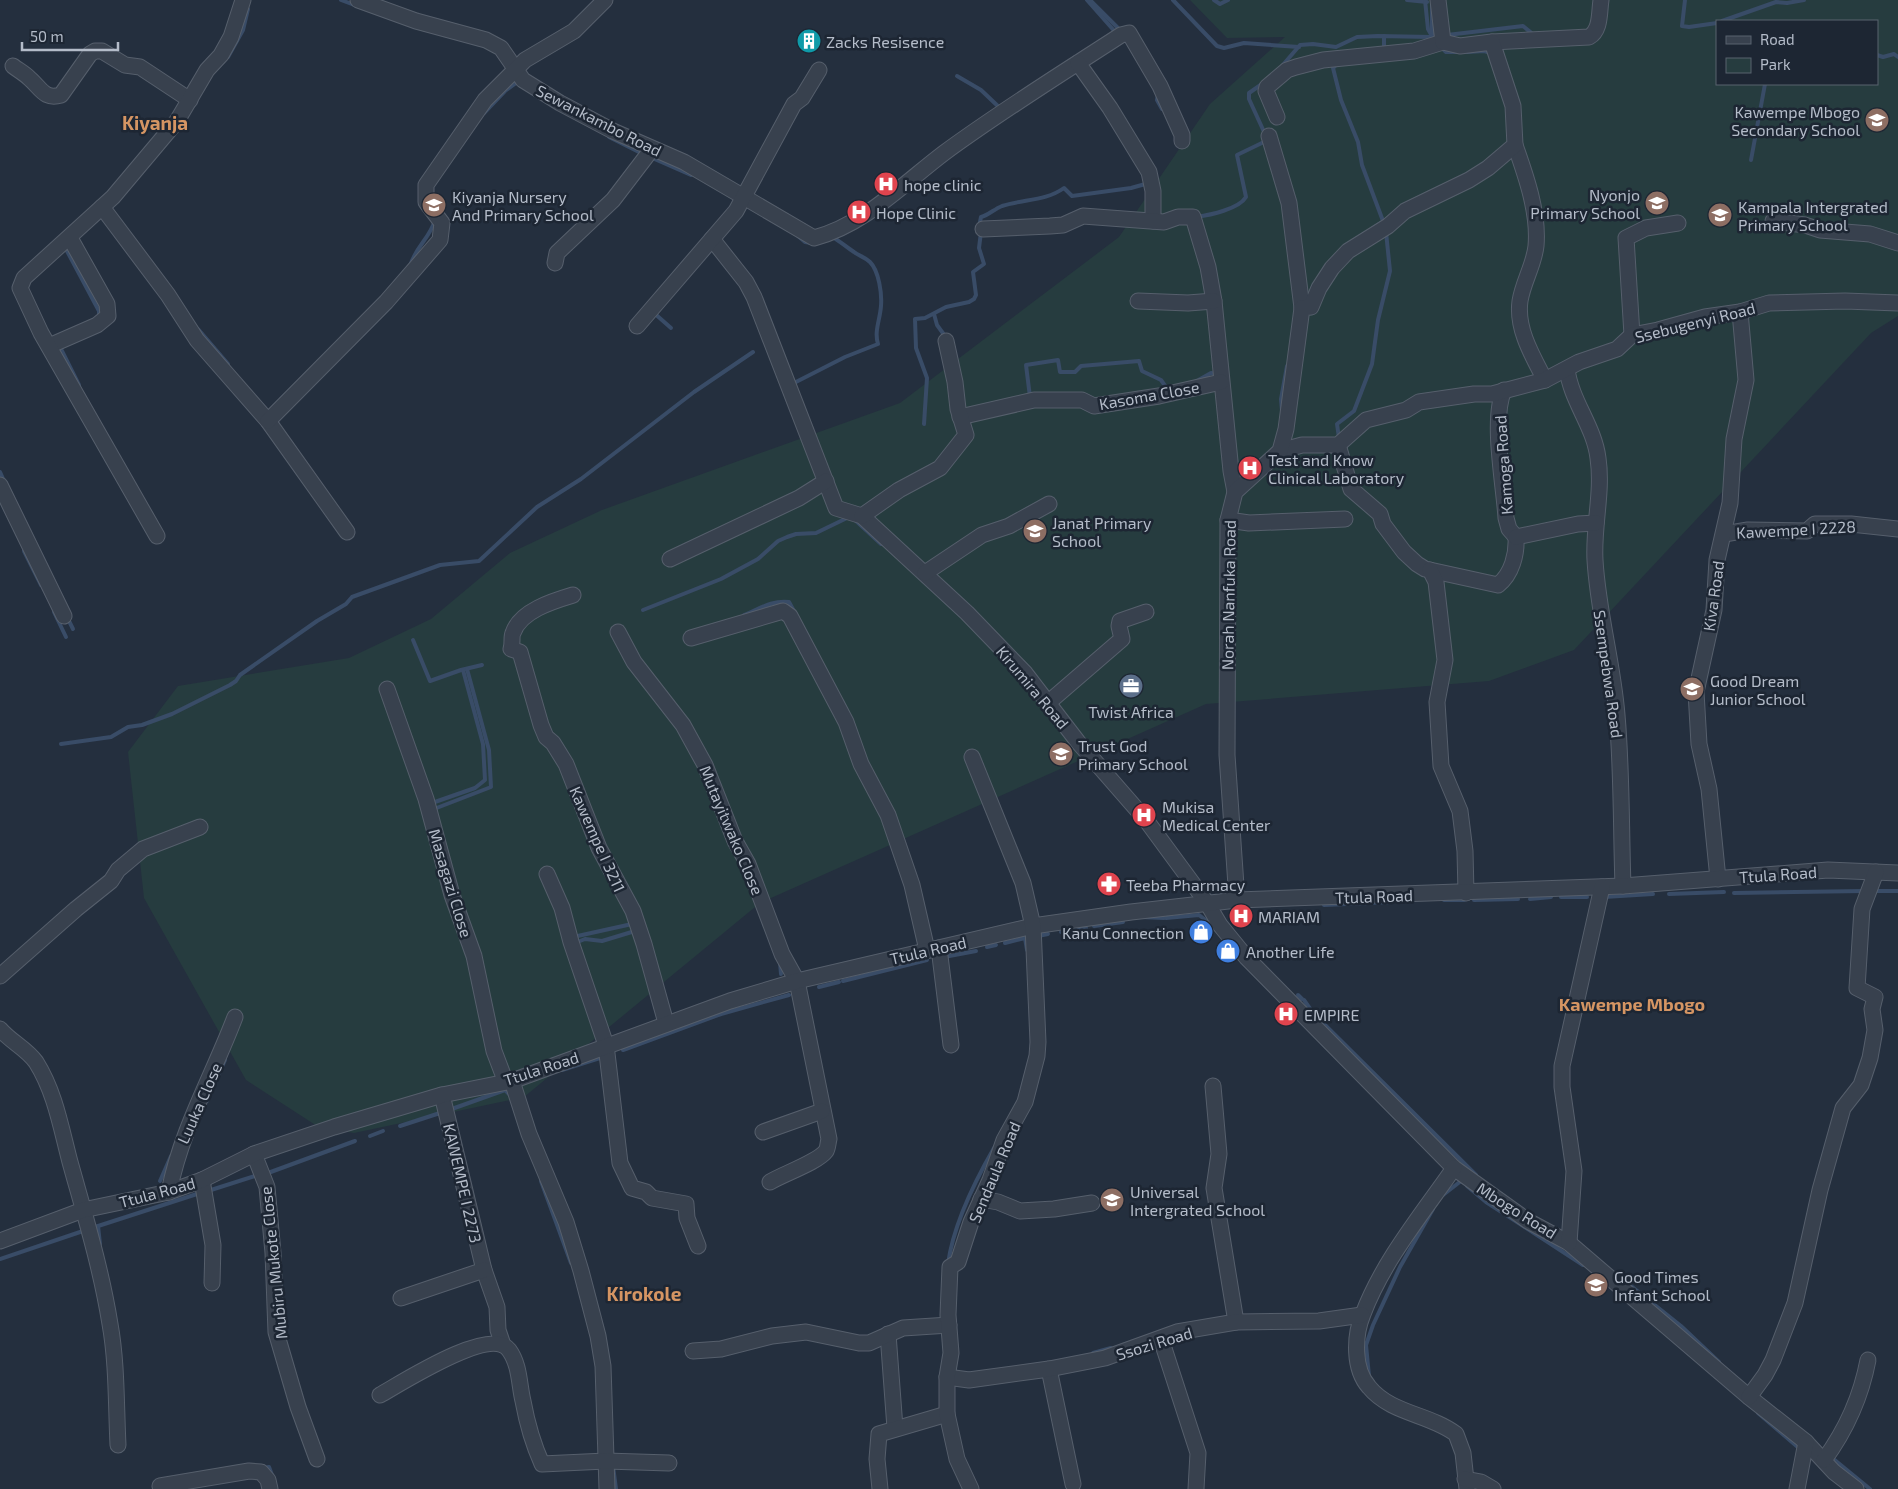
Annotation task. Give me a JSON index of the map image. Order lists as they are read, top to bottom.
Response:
{
  "streets": {
    "street": [
      "Sewankambo Road",
      "Ssebugenyi Road",
      "Kasoma Close",
      "Kamoga Road",
      "Kawempe I 2228",
      "Norah Nanfuka Road",
      "Kiva Road",
      "Ssempebwa Road",
      "Kirumira Road",
      "Mutayitwako Close",
      "Kawempe I 3211",
      "Ttula Road",
      "Masagazi Close",
      "Luuka Close",
      "Sendaula Road",
      "KAWEMPE I 2273",
      "Mbogo Road",
      "Mubiru Mukote Close",
      "Ssozi Road"
    ]
  },
  "crossings": [
    ["Ssebugenyi Road", "Kamoga Road"],
    ["Ssebugenyi Road", "Kiva Road"],
    ["Ssebugenyi Road", "Ssempebwa Road"],
    ["Kawempe I 2228", "Kiva Road"],
    ["Norah Nanfuka Road", "Ttula Road"],
    ["Kiva Road", "Ttula Road"],
    ["Ssempebwa Road", "Ttula Road"],
    ["Kirumira Road", "Ttula Road"],
    ["Kirumira Road", "Mbogo Road"],
    ["Mutayitwako Close", "Ttula Road"],
    ["Kawempe I 3211", "Ttula Road"],
    ["Ttula Road", "Masagazi Close"],
    ["Ttula Road", "Luuka Close"],
    ["Ttula Road", "Sendaula Road"],
    ["Ttula Road", "KAWEMPE I 2273"],
    ["Ttula Road", "Mbogo Road"],
    ["Ttula Road", "Mubiru Mukote Close"],
    ["Masagazi Close", "KAWEMPE I 2273"],
    ["Sendaula Road", "Ssozi Road"]
  ],
  "districts": ["Kiyanja", "Kawempe Mbogo", "Kirokole"],
  "places": {
    "building": ["Zacks Resisence"],
    "school or university": [
      "Kawempe Mbogo Secondary School",
      "Nyonjo Primary School",
      "Kiyanja Nursery And Primary School",
      "Kampala Intergrated Primary School",
      "Janat Primary School",
      "Good Dream Junior School",
      "Trust God Primary School",
      "Universal Intergrated School",
      "Good Times Infant School"
    ],
    "hospital": [
      "hope clinic",
      "Hope Clinic",
      "Test and Know Clinical Laboratory",
      "Mukisa Medical Center",
      "MARIAM",
      "EMPIRE"
    ],
    "office": ["Twist Africa"],
    "pharmacy": ["Teeba Pharmacy"],
    "shop": ["Kanu Connection", "Another Life"]
  },
  "legend": ["Road", "Park"],
  "scale_bar": "50 m"
}
